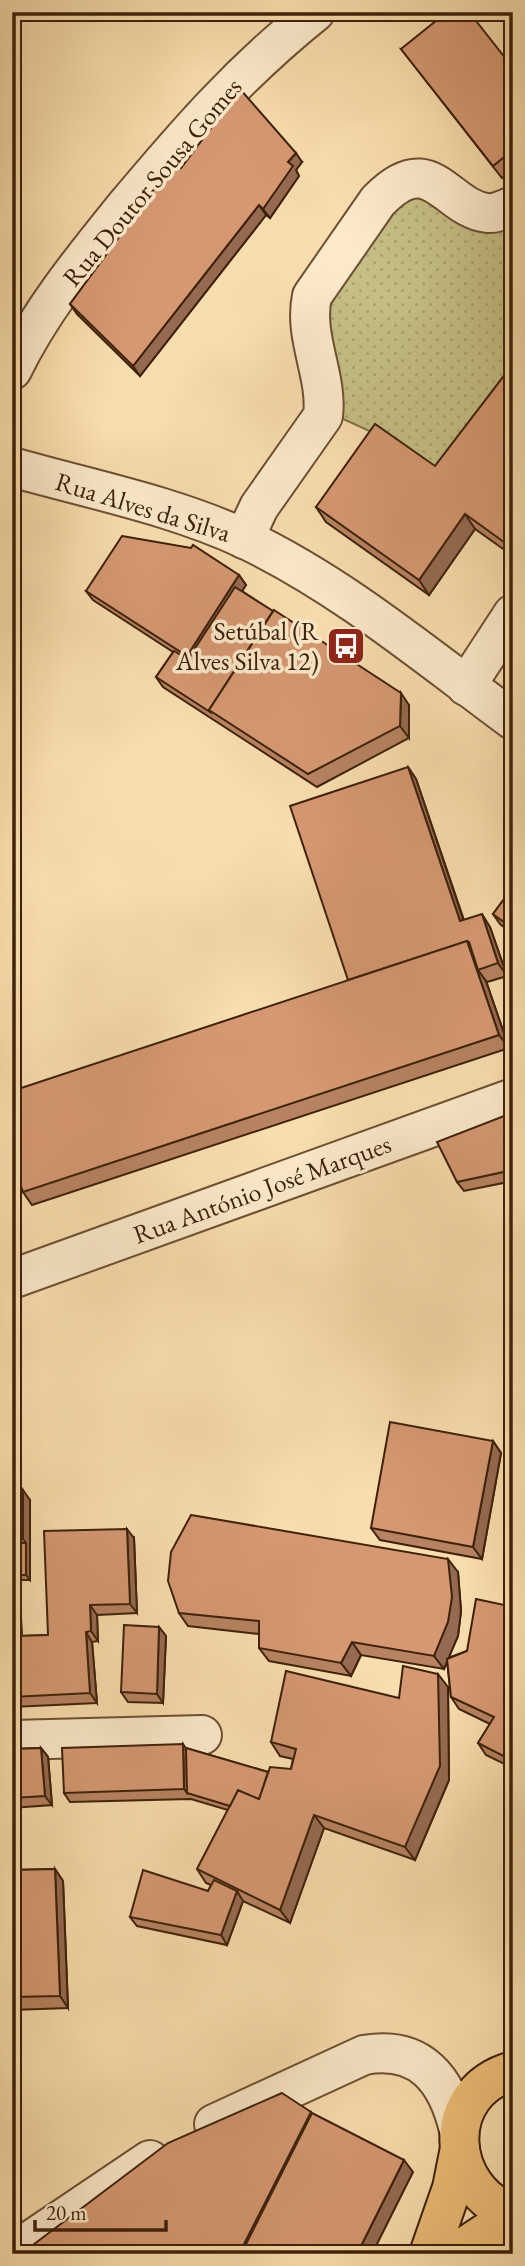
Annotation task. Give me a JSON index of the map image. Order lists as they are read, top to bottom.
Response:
{
  "streets": {
    "street": ["Rua Doutor Sousa Gomes", "Rua Alves da Silva", "Rua António José Marques"]
  },
  "places": {
    "bus stop": ["Setúbal (R Alves Silva 12)"]
  },
  "scale_bar": "20 m"
}
